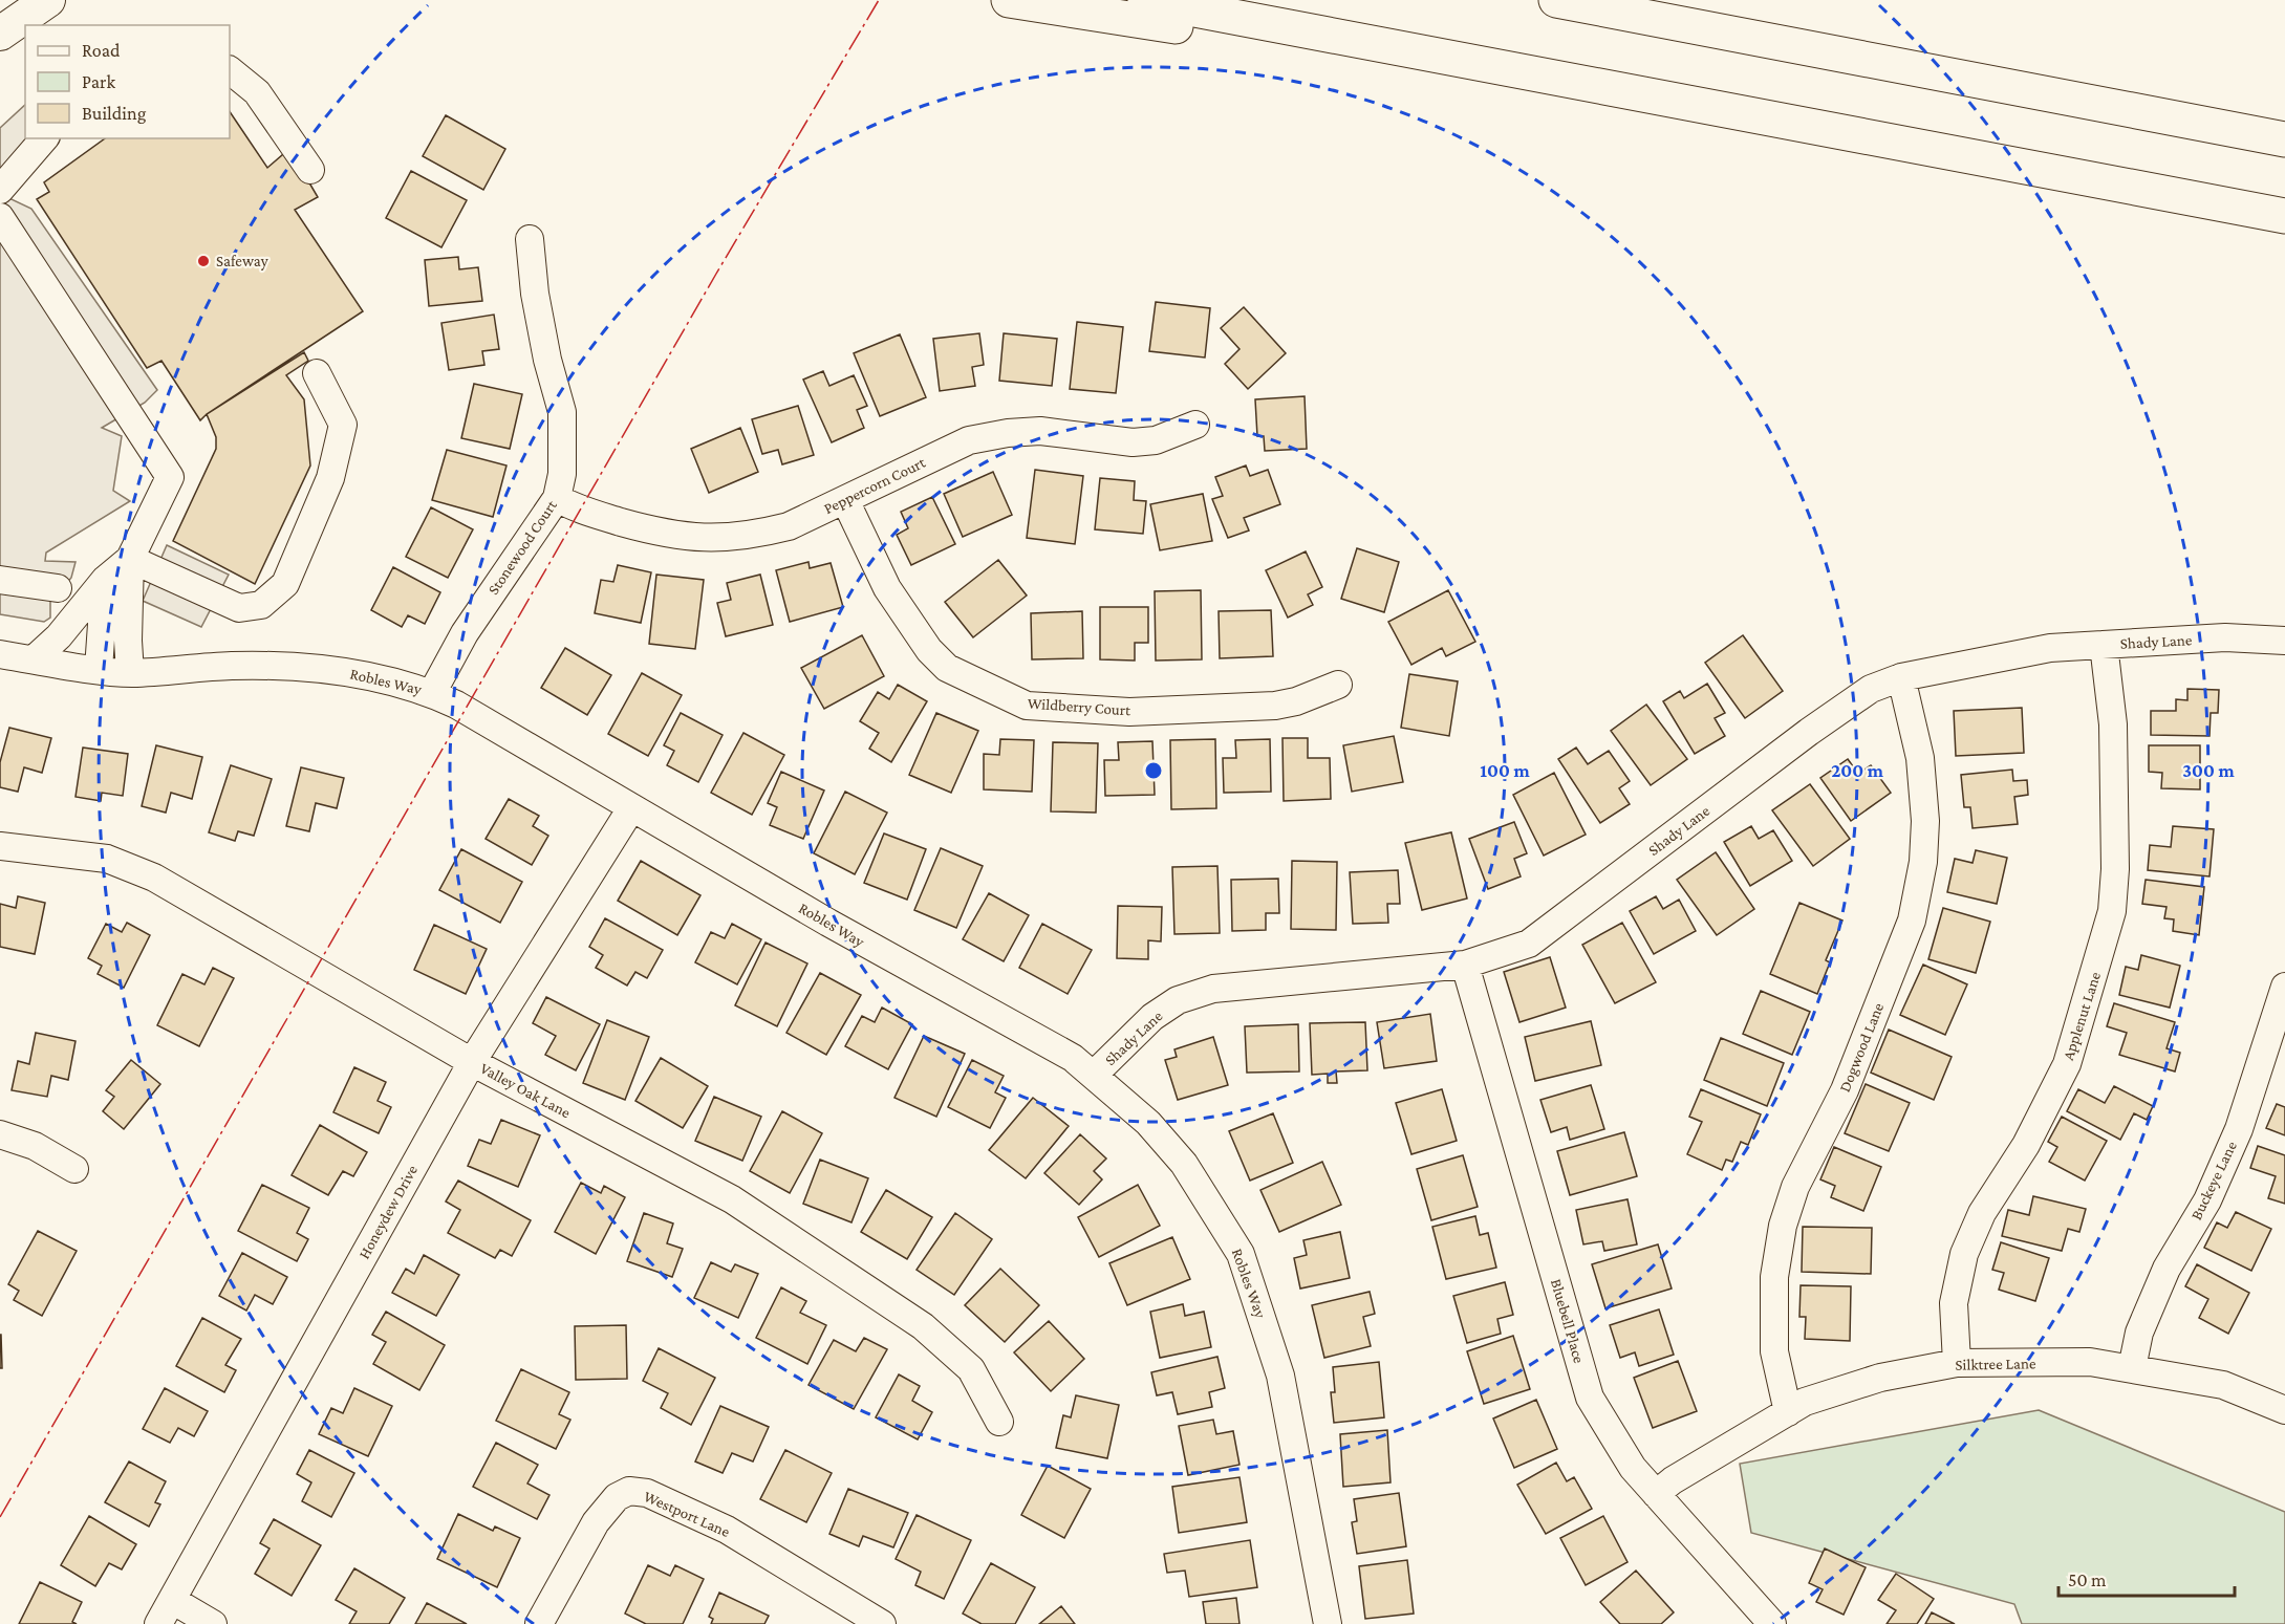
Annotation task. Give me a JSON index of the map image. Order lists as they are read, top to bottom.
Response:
{
  "streets": {
    "street": [
      "Peppercorn Court",
      "Stonewood Court",
      "Shady Lane",
      "Robles Way",
      "Wildberry Court",
      "Applenut Lane",
      "Dogwood Lane",
      "Valley Oak Lane",
      "Buckeye Lane",
      "Honeydew Drive",
      "Bluebell Place",
      "Silktree Lane",
      "Westport Lane"
    ]
  },
  "crossings": [
    ["Peppercorn Court", "Stonewood Court"],
    ["Peppercorn Court", "Wildberry Court"],
    ["Stonewood Court", "Robles Way"],
    ["Shady Lane", "Robles Way"],
    ["Shady Lane", "Applenut Lane"],
    ["Shady Lane", "Dogwood Lane"],
    ["Shady Lane", "Bluebell Place"],
    ["Robles Way", "Honeydew Drive"],
    ["Applenut Lane", "Silktree Lane"],
    ["Dogwood Lane", "Silktree Lane"],
    ["Valley Oak Lane", "Honeydew Drive"],
    ["Buckeye Lane", "Silktree Lane"],
    ["Bluebell Place", "Silktree Lane"]
  ],
  "places": ["Safeway"],
  "legend": ["Road", "Park", "Building"],
  "scale_bar": "50 m",
  "rings": ["100 m", "200 m", "300 m"]
}
